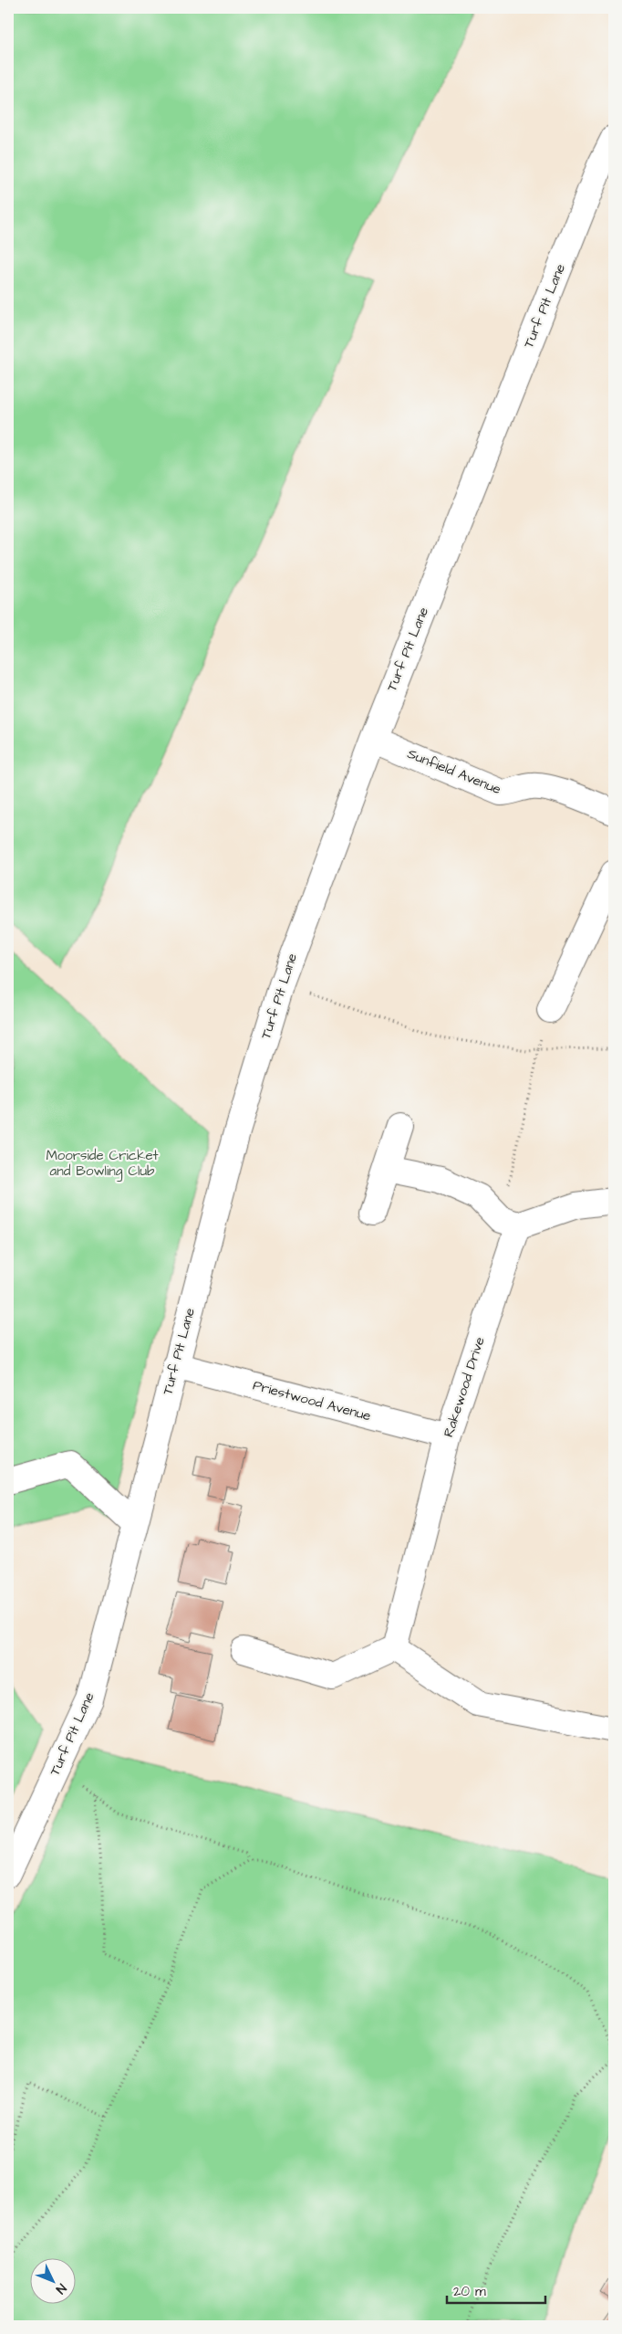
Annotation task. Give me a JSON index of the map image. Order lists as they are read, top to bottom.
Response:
{
  "streets": {
    "street": [
      "Turf Pit Lane",
      "Sunfield Avenue",
      "Rakewood Drive",
      "Priestwood Avenue"
    ]
  },
  "crossings": [
    ["Turf Pit Lane", "Sunfield Avenue"],
    ["Turf Pit Lane", "Priestwood Avenue"],
    ["Rakewood Drive", "Priestwood Avenue"]
  ],
  "parks": ["Moorside Cricket and Bowling Club"],
  "scale_bar": "20 m",
  "north": "bottom right"
}
